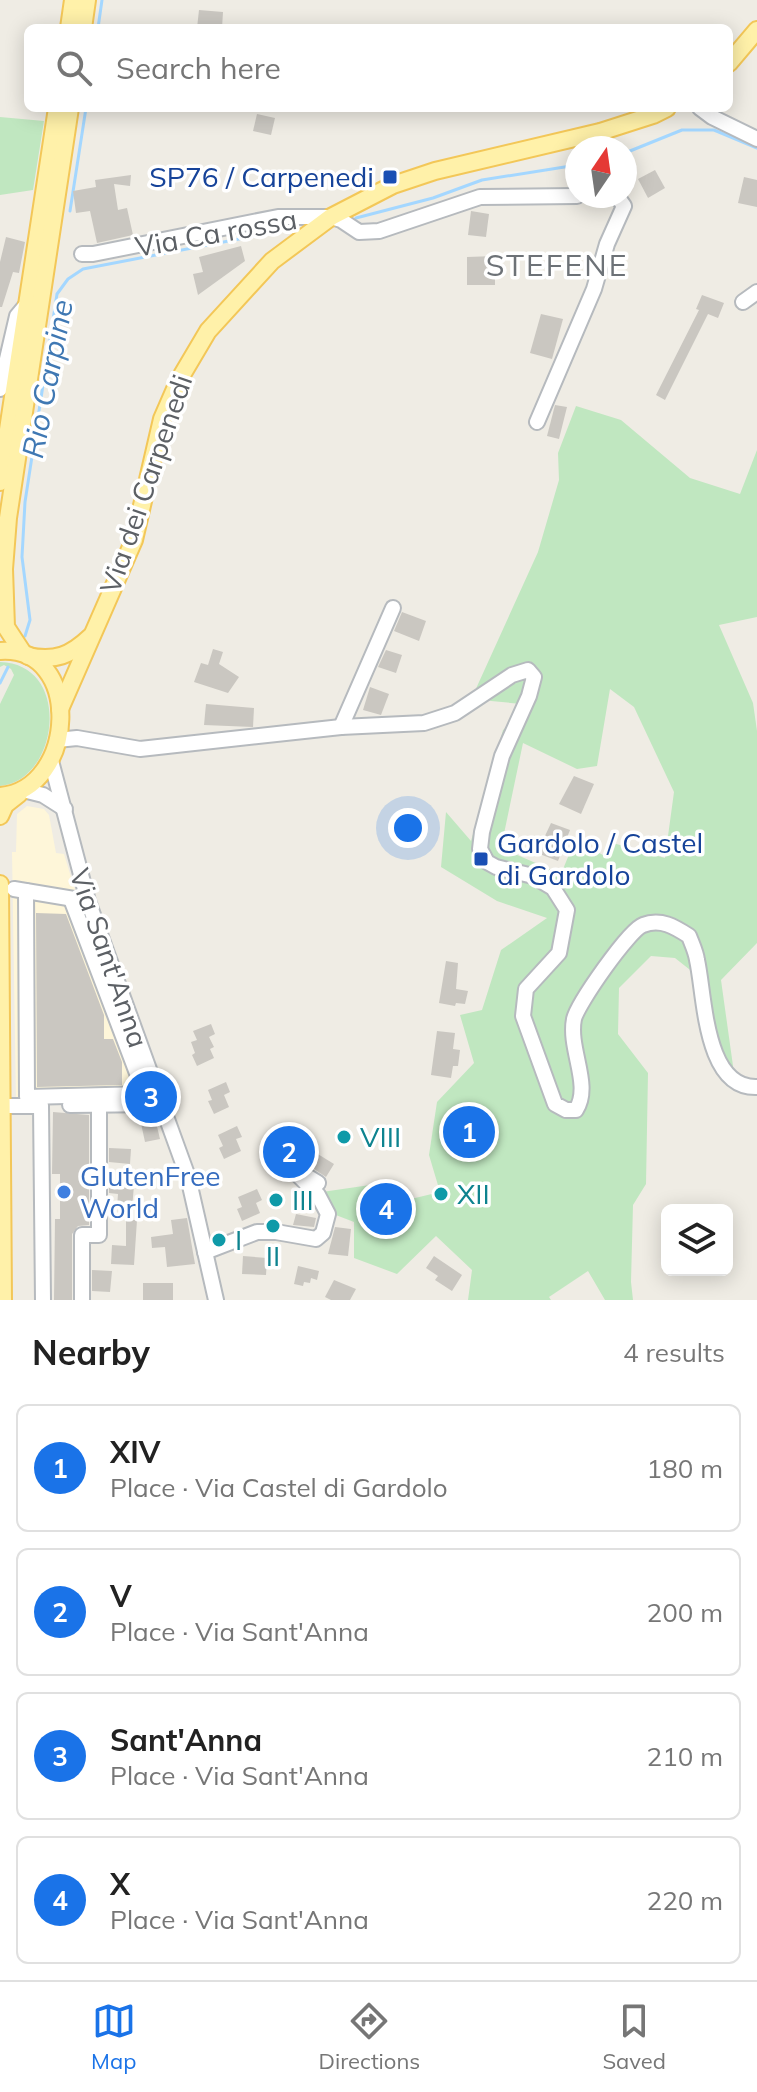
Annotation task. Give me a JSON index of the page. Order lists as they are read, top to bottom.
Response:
{
  "streets": {
    "main road": ["Via Ca rossa", "Via dei Carpenedi"],
    "street": ["Via Sant'Anna"]
  },
  "crossings": [
    ["Via Ca rossa", "Via dei Carpenedi"]
  ],
  "districts": ["STEFENE"],
  "water": ["Rio Carpine"],
  "places": {
    "transit": ["SP76 / Carpenedi", "Gardolo / Castel di Gardolo"],
    "other": [
      "VIII",
      "GlutenFree World",
      "XII",
      "III",
      "II",
      "I"
    ]
  },
  "north": "top",
  "page": {
    "search": "Search here",
    "pins": [
      "3",
      "1",
      "2",
      "4"
    ],
    "heading": ["Nearby", "4 results"],
    "list": [
      {
        "mark": "1",
        "name": "XIV",
        "note": "Place · Via Castel di Gardolo",
        "value": "180 m"
      },
      {
        "mark": "2",
        "name": "V",
        "note": "Place · Via Sant'Anna",
        "value": "200 m"
      },
      {
        "mark": "3",
        "name": "Sant'Anna",
        "note": "Place · Via Sant'Anna",
        "value": "210 m"
      },
      {
        "mark": "4",
        "name": "X",
        "note": "Place · Via Sant'Anna",
        "value": "220 m"
      }
    ],
    "nav": ["Map", "Directions", "Saved"]
  }
}
